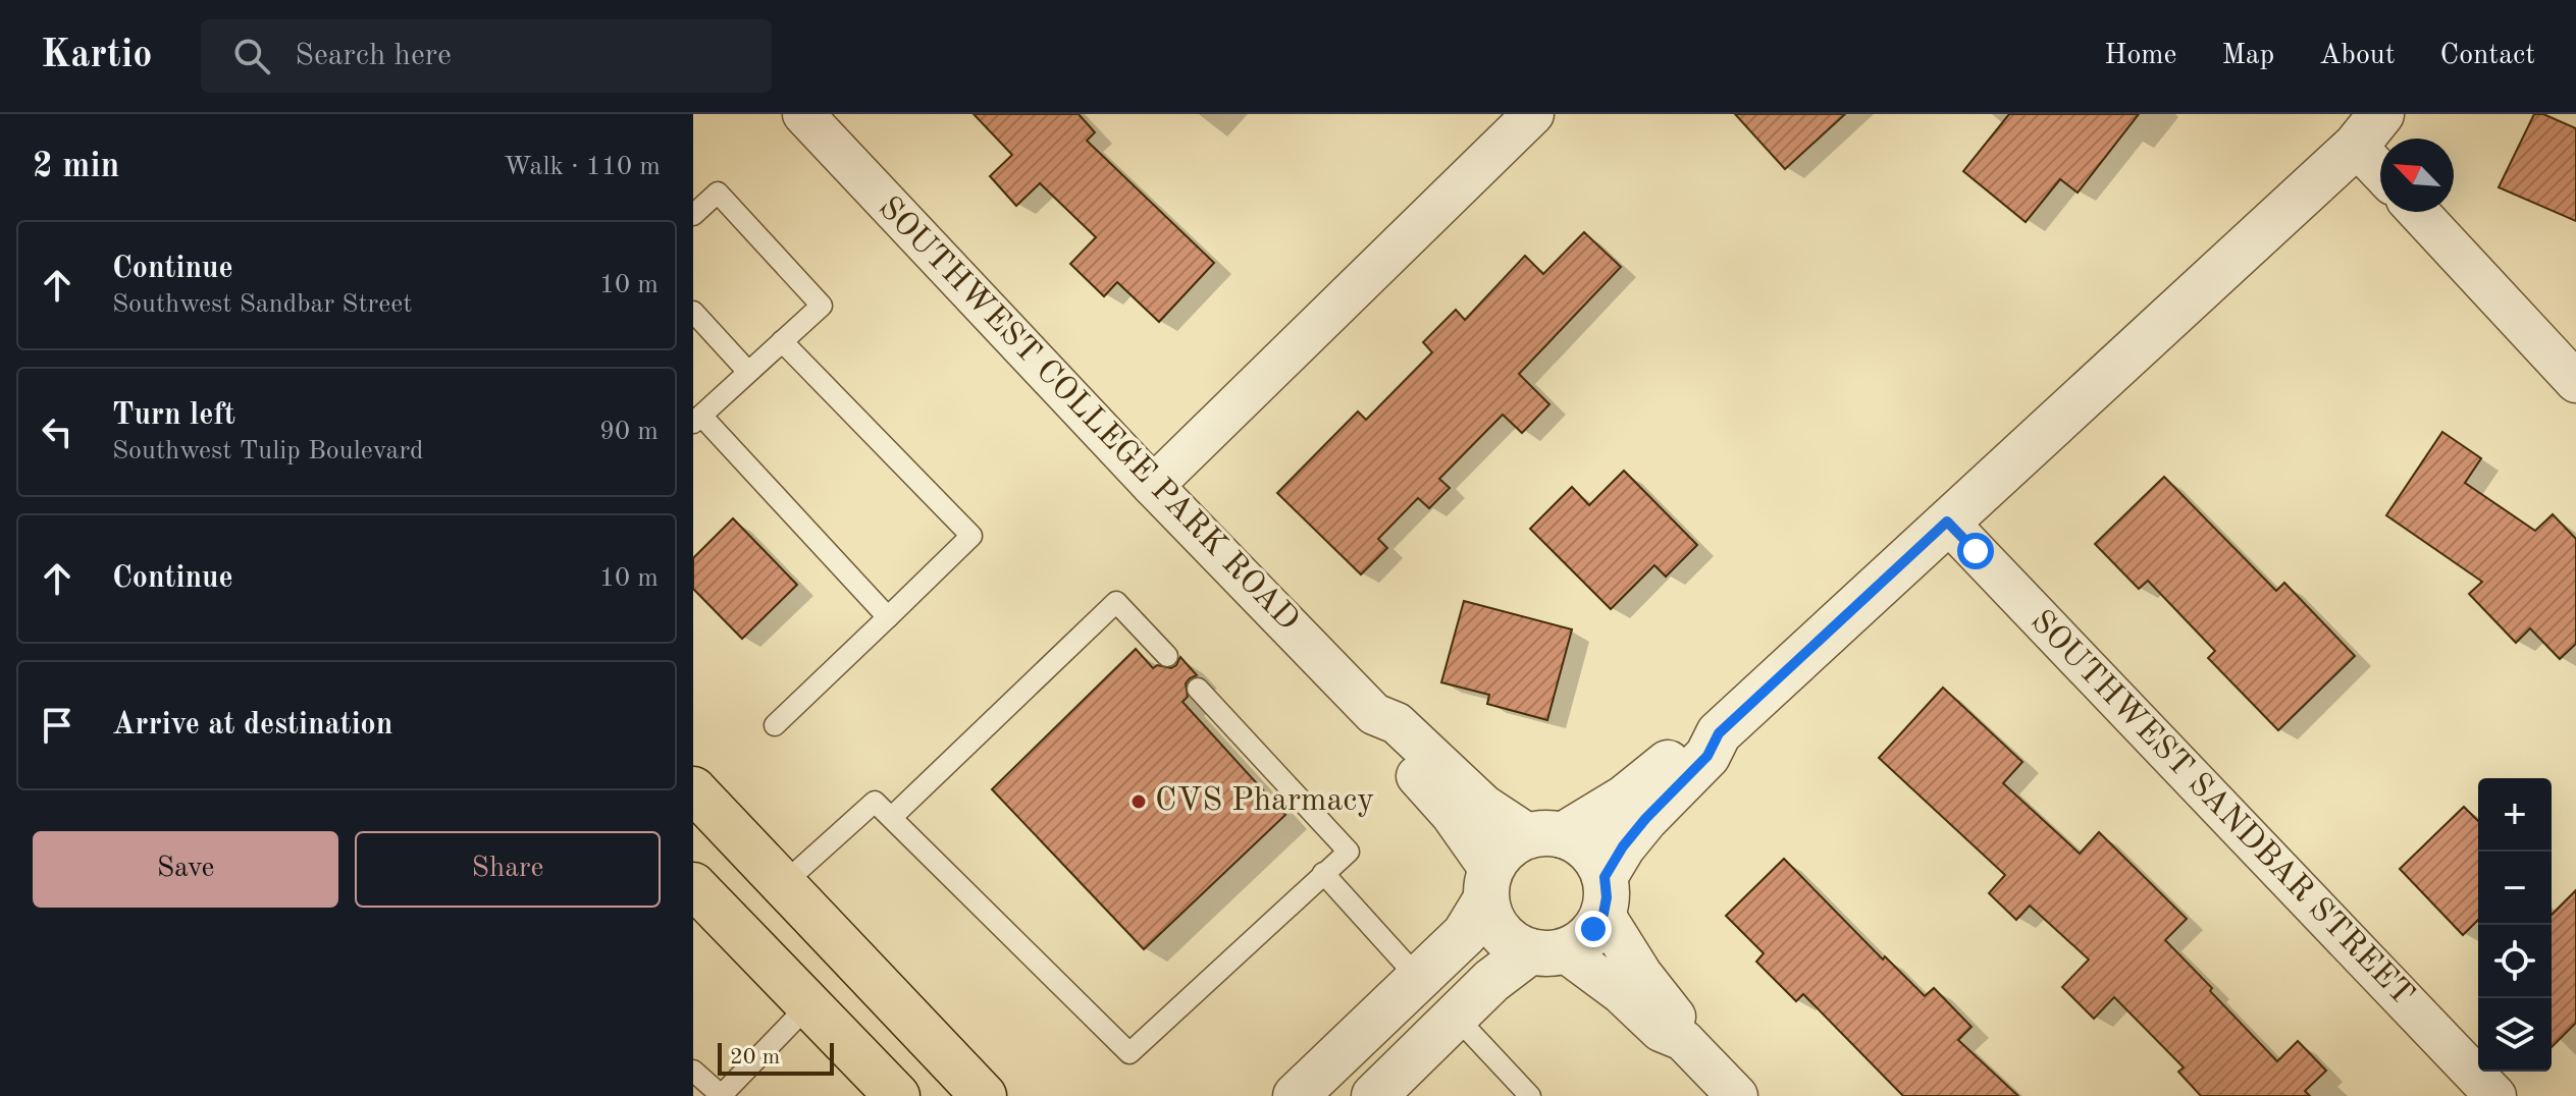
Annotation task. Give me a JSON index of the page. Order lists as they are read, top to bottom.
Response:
{
  "streets": {
    "street": ["SOUTHWEST COLLEGE PARK ROAD", "SOUTHWEST SANDBAR STREET"]
  },
  "places": ["CVS Pharmacy"],
  "scale_bar": "20 m",
  "north": "top left",
  "page": {
    "header": "Kartio",
    "search": "Search here",
    "nav": [
      "Home",
      "Map",
      "About",
      "Contact"
    ],
    "heading": ["2 min", "Walk · 110 m"],
    "list": [
      ["Continue", "Southwest Sandbar Street", "10 m"],
      ["Turn left", "Southwest Tulip Boulevard", "90 m"],
      ["Continue", "10 m"],
      "Arrive at destination"
    ],
    "map_buttons": ["+", "−"],
    "buttons": ["Save", "Share"],
    "scale": "20 m"
  }
}
